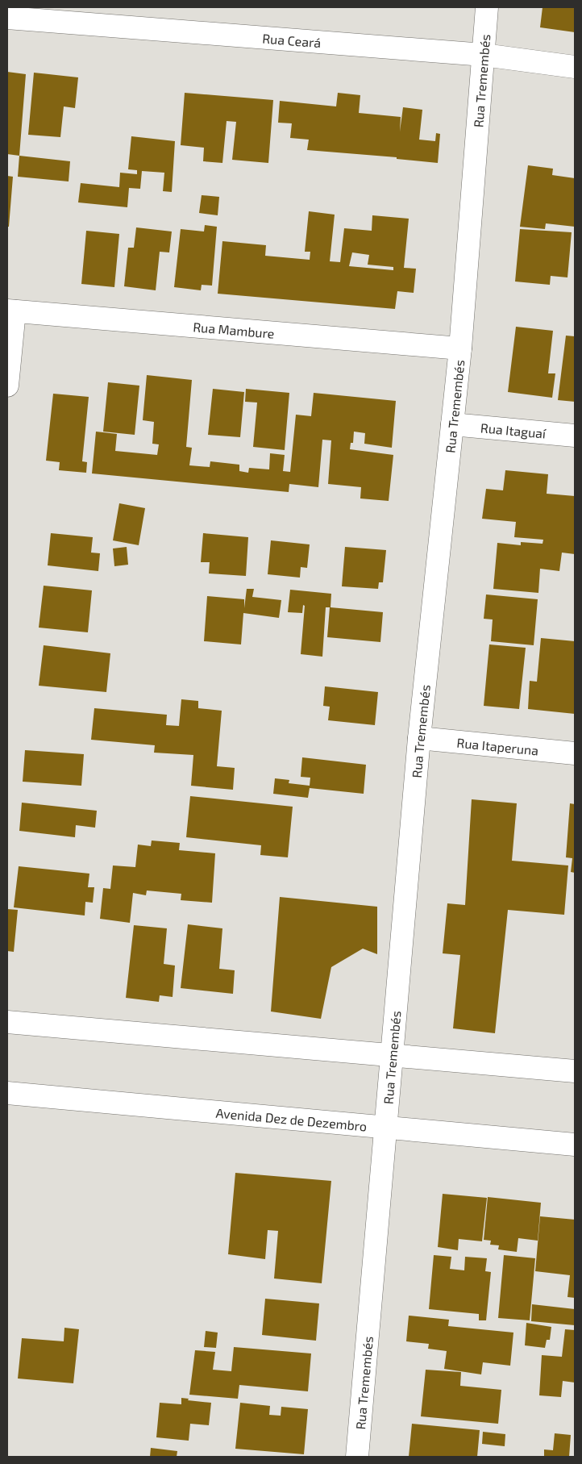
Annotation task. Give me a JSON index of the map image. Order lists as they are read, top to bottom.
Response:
{
  "streets": {
    "main road": [
      "Rua Ceará",
      "Rua Tremembés",
      "Rua Mambure",
      "Rua Itaguaí",
      "Rua Itaperuna",
      "Avenida Dez de Dezembro"
    ]
  },
  "crossings": [
    ["Rua Ceará", "Rua Tremembés"],
    ["Rua Tremembés", "Rua Mambure"],
    ["Rua Tremembés", "Rua Itaguaí"],
    ["Rua Tremembés", "Rua Itaperuna"],
    ["Rua Tremembés", "Avenida Dez de Dezembro"]
  ]
}
